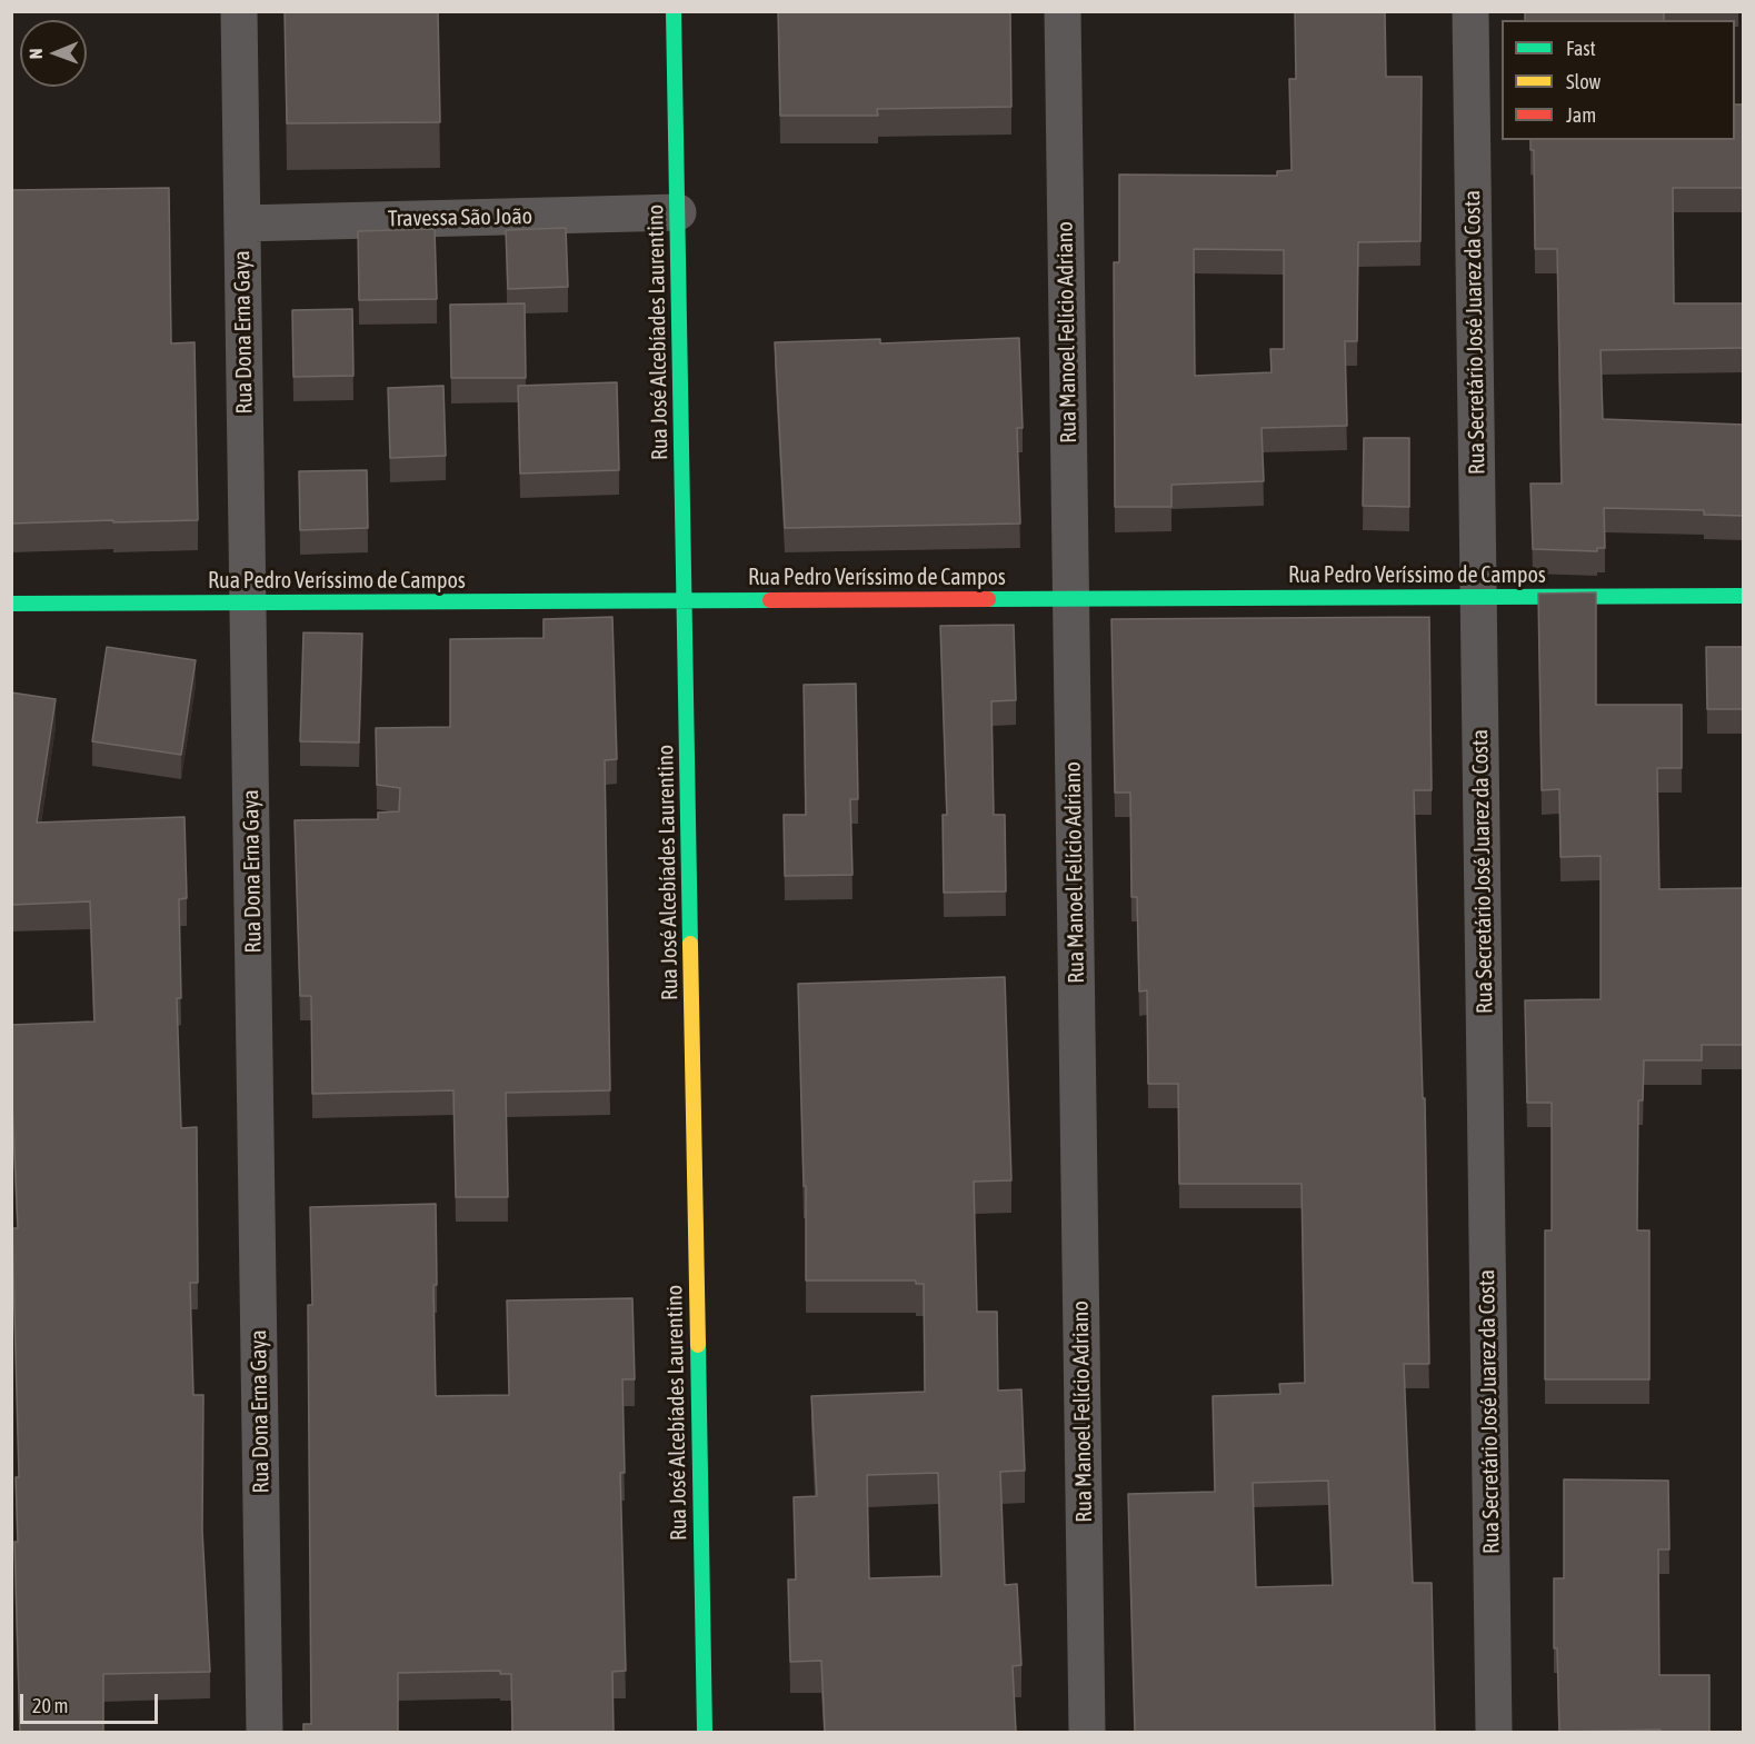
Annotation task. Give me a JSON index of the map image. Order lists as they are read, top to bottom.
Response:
{
  "streets": {
    "street": [
      "Travessa São João",
      "Rua Dona Erna Gaya",
      "Rua José Alcebíades Laurentino",
      "Rua Manoel Felício Adriano",
      "Rua Secretário José Juarez da Costa",
      "Rua Pedro Veríssimo de Campos"
    ]
  },
  "crossings": [
    ["Travessa São João", "Rua Dona Erna Gaya"],
    ["Travessa São João", "Rua José Alcebíades Laurentino"],
    ["Rua Dona Erna Gaya", "Rua Pedro Veríssimo de Campos"],
    ["Rua José Alcebíades Laurentino", "Rua Pedro Veríssimo de Campos"],
    ["Rua Manoel Felício Adriano", "Rua Pedro Veríssimo de Campos"],
    ["Rua Secretário José Juarez da Costa", "Rua Pedro Veríssimo de Campos"]
  ],
  "legend": ["Fast", "Slow", "Jam"],
  "scale_bar": "20 m",
  "north": "left"
}
